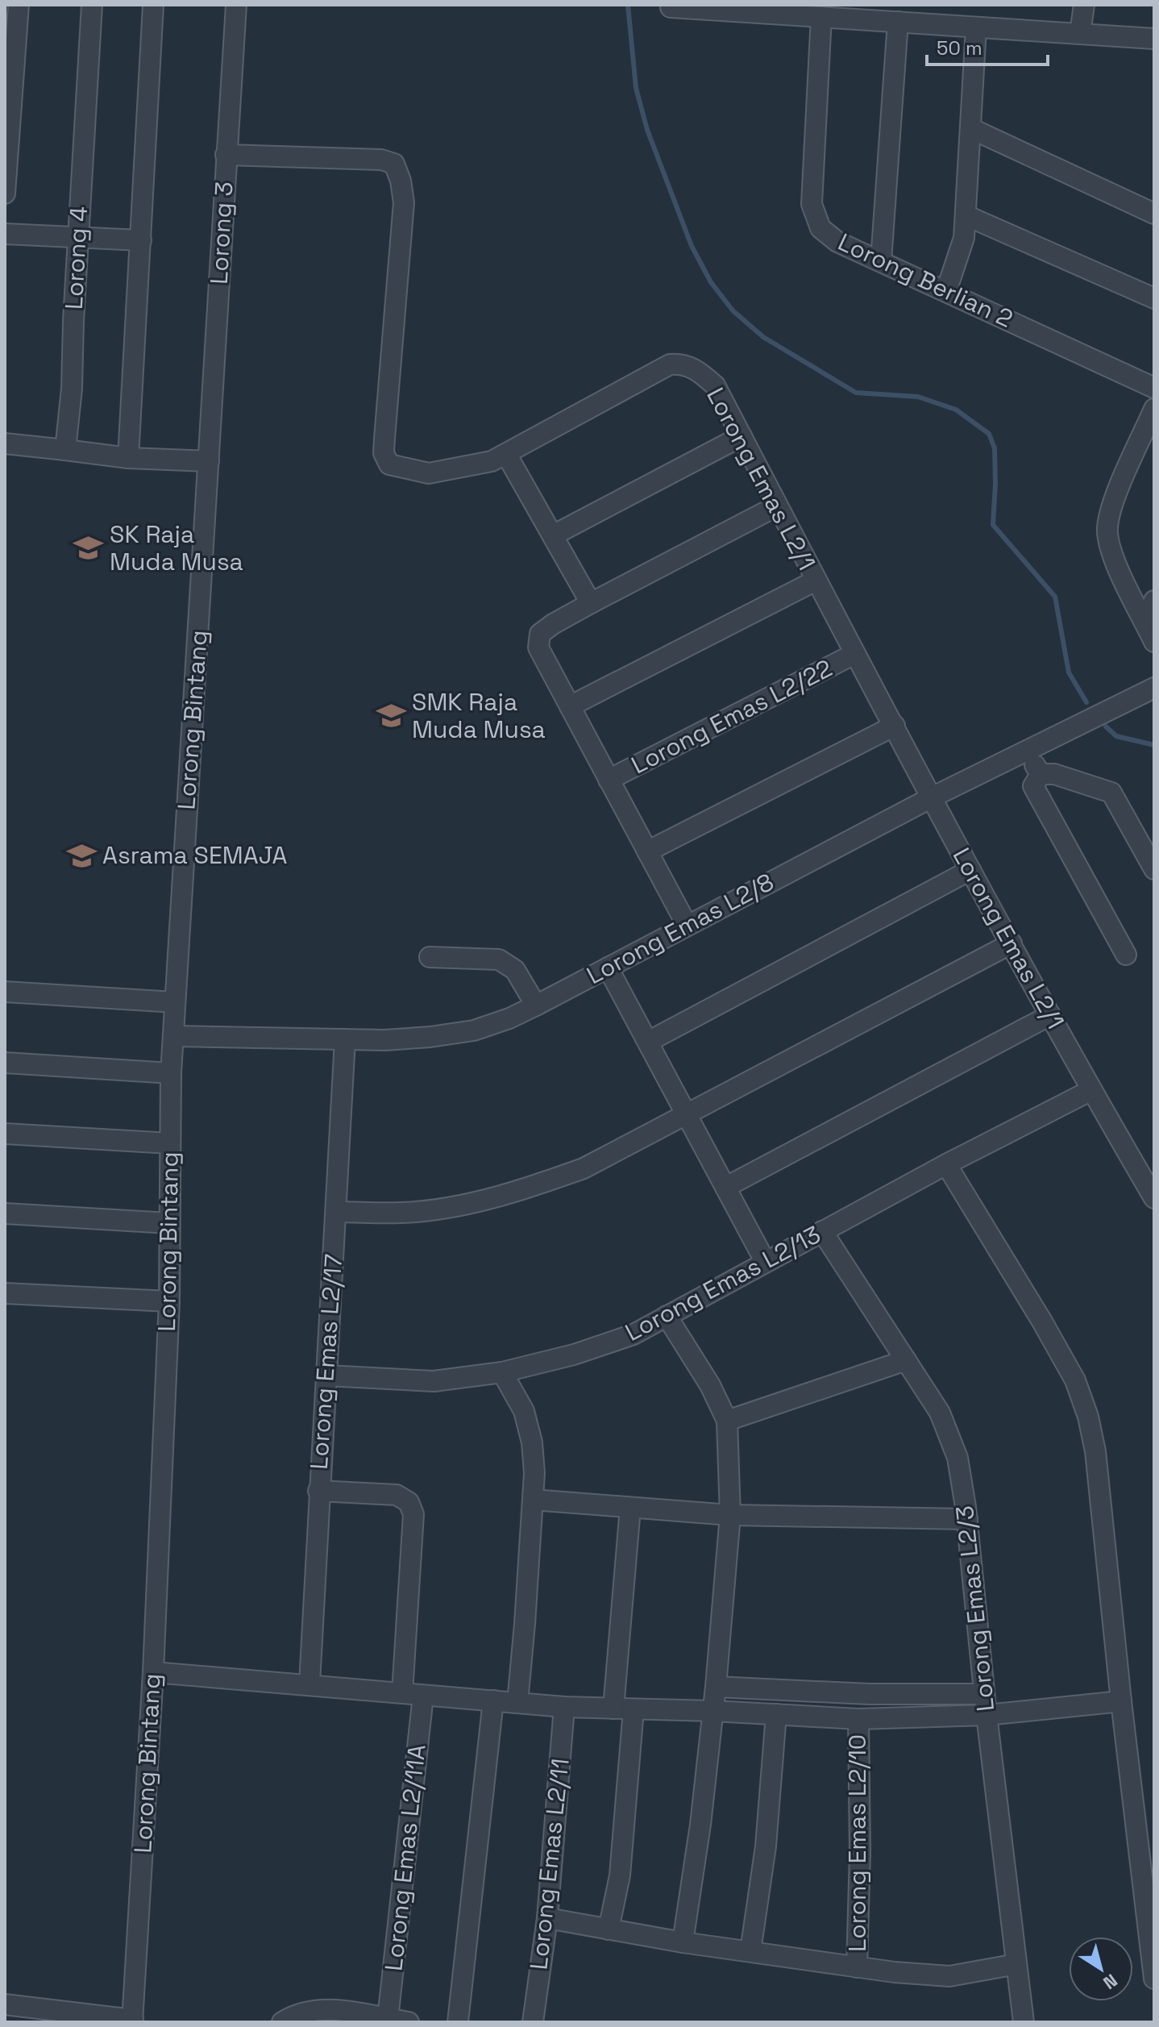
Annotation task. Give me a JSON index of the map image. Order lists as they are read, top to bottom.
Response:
{
  "streets": {
    "street": [
      "Lorong 3",
      "Lorong 4",
      "Lorong Berlian 2",
      "Lorong Emas L2/1",
      "Lorong Emas L2/22",
      "Lorong Bintang",
      "Lorong Emas L2/8",
      "Lorong Emas L2/13",
      "Lorong Emas L2/17",
      "Lorong Emas L2/3",
      "Lorong Emas L2/10",
      "Lorong Emas L2/11A",
      "Lorong Emas L2/11"
    ]
  },
  "crossings": [
    ["Lorong 3", "Lorong Emas L2/1"],
    ["Lorong 3", "Lorong Bintang"],
    ["Lorong Emas L2/1", "Lorong Emas L2/22"],
    ["Lorong Emas L2/1", "Lorong Emas L2/8"],
    ["Lorong Emas L2/1", "Lorong Emas L2/13"],
    ["Lorong Bintang", "Lorong Emas L2/8"],
    ["Lorong Emas L2/8", "Lorong Emas L2/17"],
    ["Lorong Emas L2/13", "Lorong Emas L2/17"],
    ["Lorong Emas L2/13", "Lorong Emas L2/3"]
  ],
  "places": {
    "school or university": ["SK Raja Muda Musa", "SMK Raja Muda Musa", "Asrama SEMAJA"]
  },
  "scale_bar": "50 m",
  "north": "bottom right"
}
